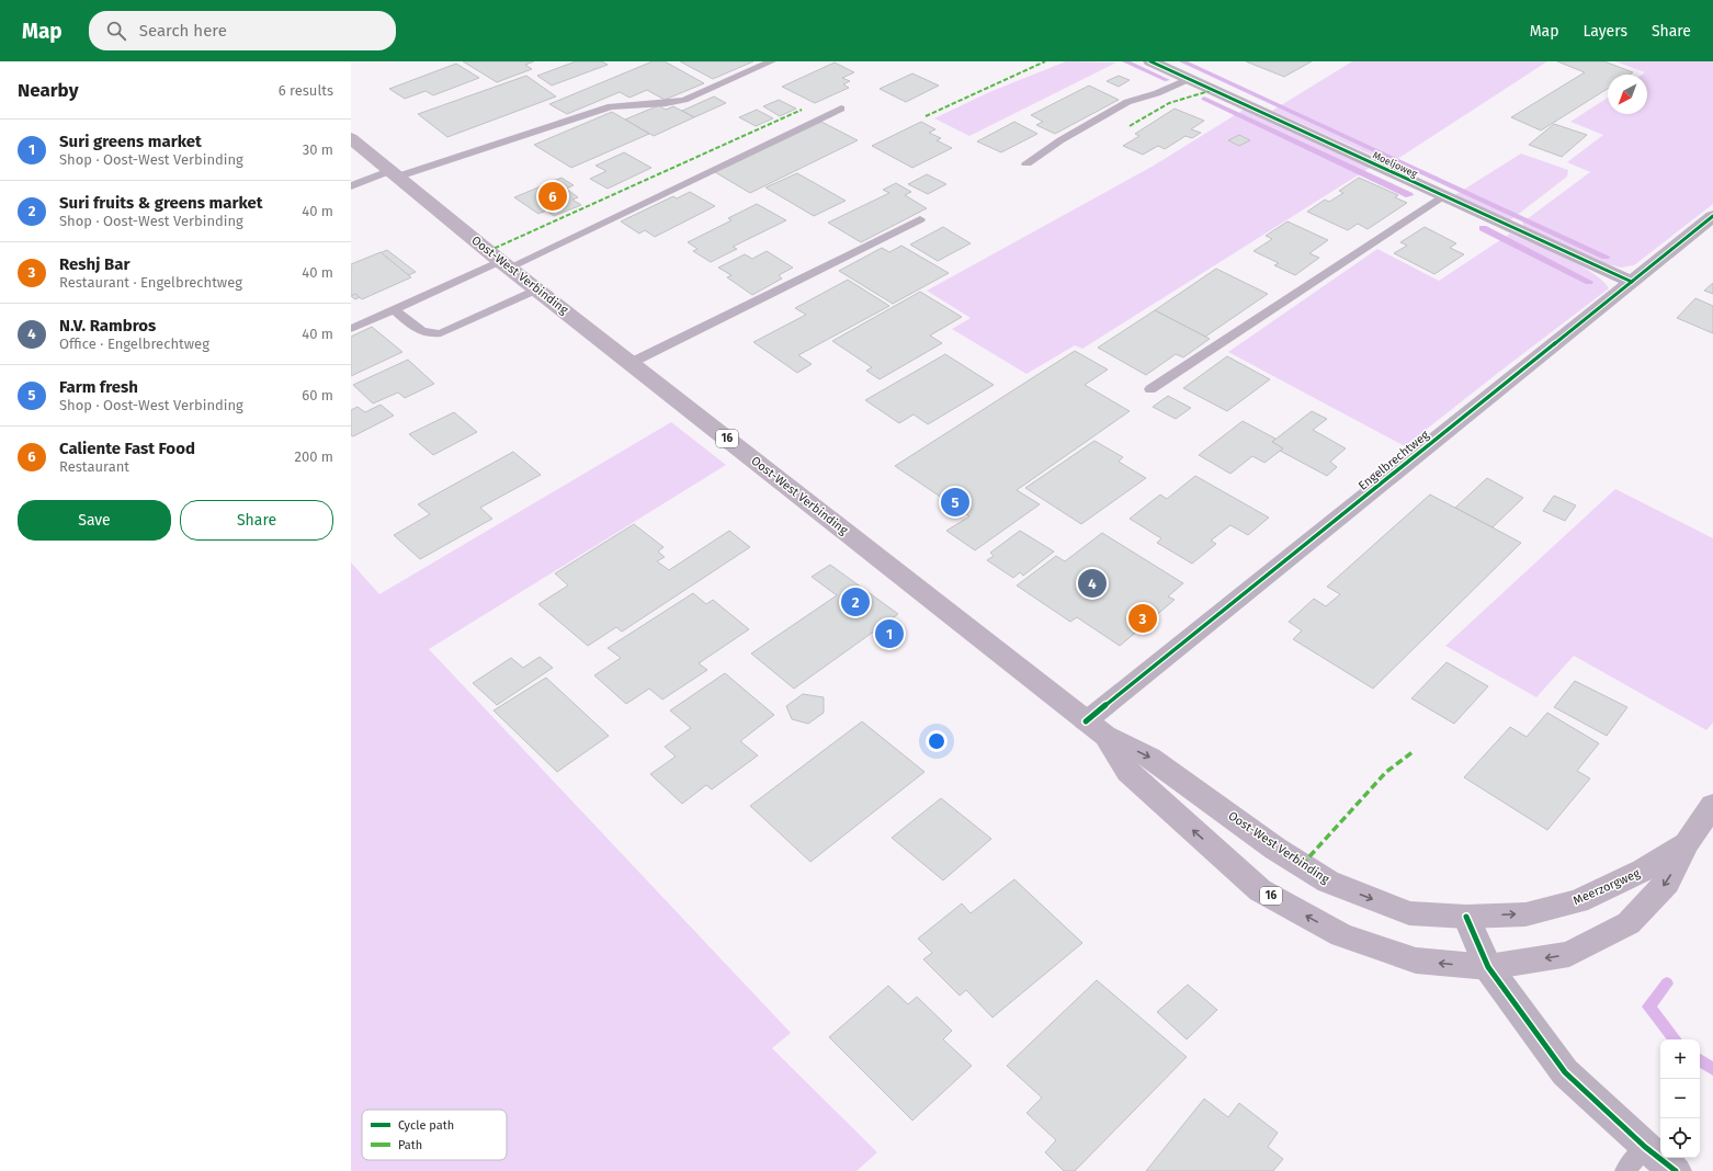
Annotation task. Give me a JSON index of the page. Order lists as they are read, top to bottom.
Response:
{
  "streets": {
    "main road": ["Oost-West Verbinding", "16", "Meerzorgweg"],
    "street": ["Moeljoweg", "Engelbrechtweg"]
  },
  "crossings": [
    ["Moeljoweg", "Engelbrechtweg"],
    ["Oost-West Verbinding", "Engelbrechtweg"],
    ["Oost-West Verbinding", "Meerzorgweg"]
  ],
  "legend": ["Cycle path", "Path"],
  "north": "bottom left",
  "page": {
    "header": "Map",
    "search": "Search here",
    "nav": ["Map", "Layers", "Share"],
    "heading": ["Nearby", "6 results"],
    "list": [
      {
        "mark": "1",
        "name": "Suri greens market",
        "note": "Shop · Oost-West Verbinding",
        "value": "30 m"
      },
      {
        "mark": "2",
        "name": "Suri fruits & greens market",
        "note": "Shop · Oost-West Verbinding",
        "value": "40 m"
      },
      {
        "mark": "3",
        "name": "Reshj Bar",
        "note": "Restaurant · Engelbrechtweg",
        "value": "40 m"
      },
      {
        "mark": "4",
        "name": "N.V. Rambros",
        "note": "Office · Engelbrechtweg",
        "value": "40 m"
      },
      {
        "mark": "5",
        "name": "Farm fresh",
        "note": "Shop · Oost-West Verbinding",
        "value": "60 m"
      },
      {
        "mark": "6",
        "name": "Caliente Fast Food",
        "note": "Restaurant",
        "value": "200 m"
      }
    ],
    "pins": [
      "6",
      "5",
      "4",
      "2",
      "3",
      "1"
    ],
    "buttons": ["Save", "Share"],
    "map_buttons": ["+", "−"]
  }
}
